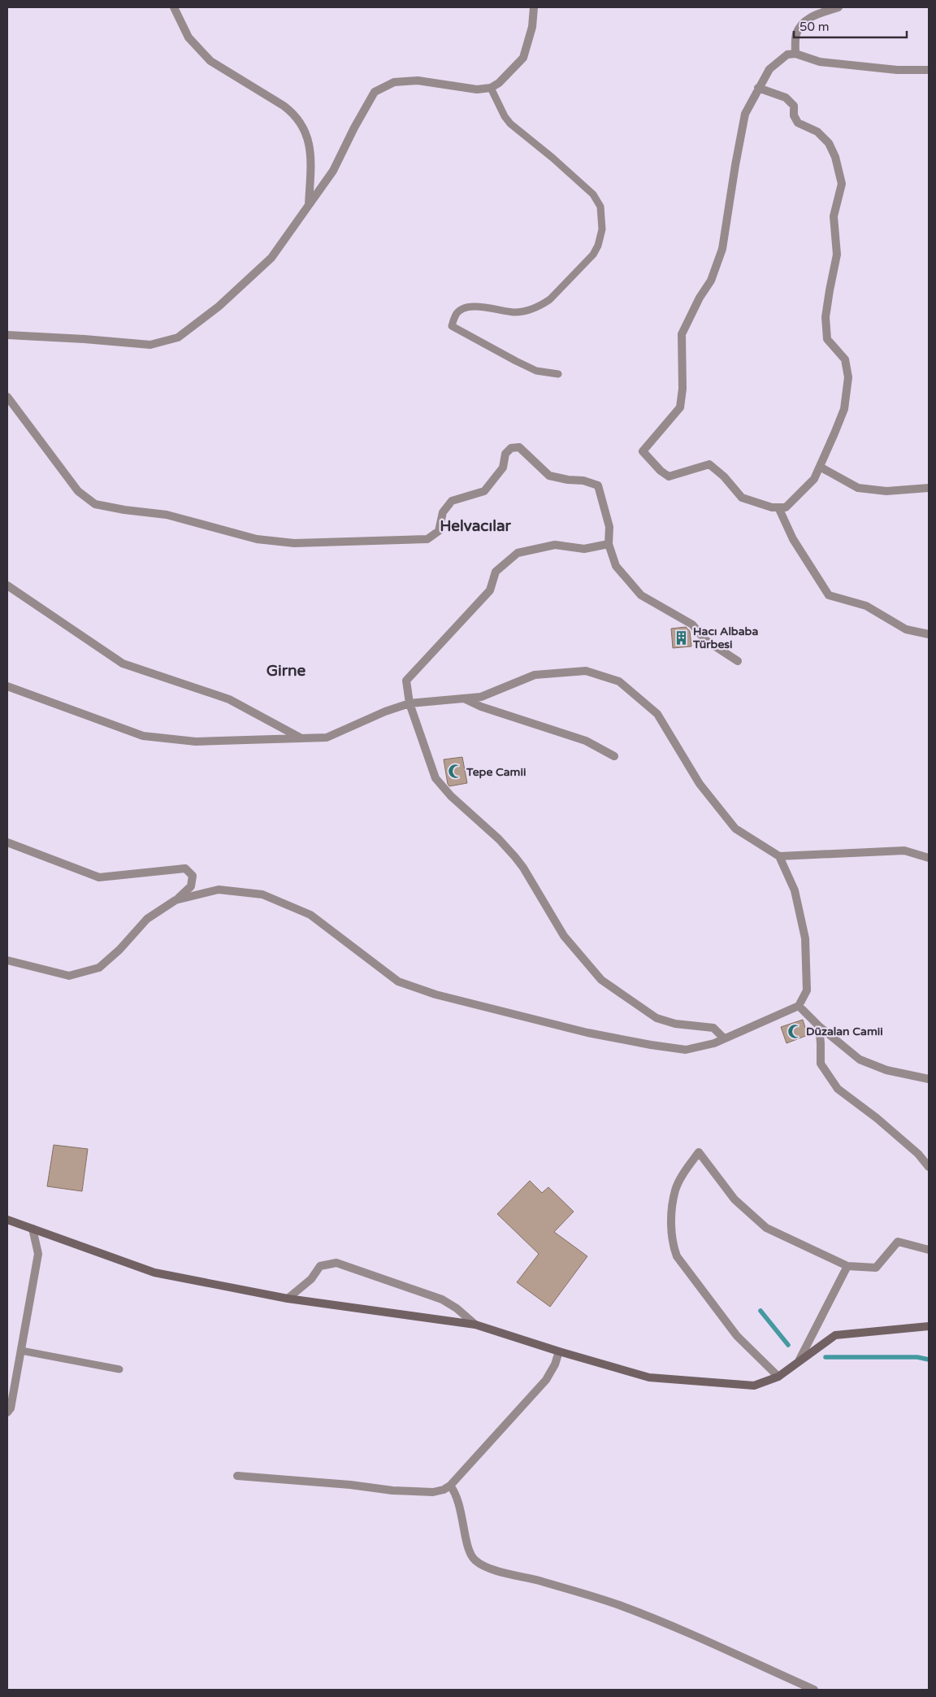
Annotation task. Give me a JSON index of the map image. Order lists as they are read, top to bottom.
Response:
{
  "districts": ["Helvacılar", "Girne"],
  "places": {
    "building": ["Hacı Albaba Türbesi"],
    "mosque": ["Tepe Camii", "Düzalan Camii"]
  },
  "scale_bar": "50 m"
}
